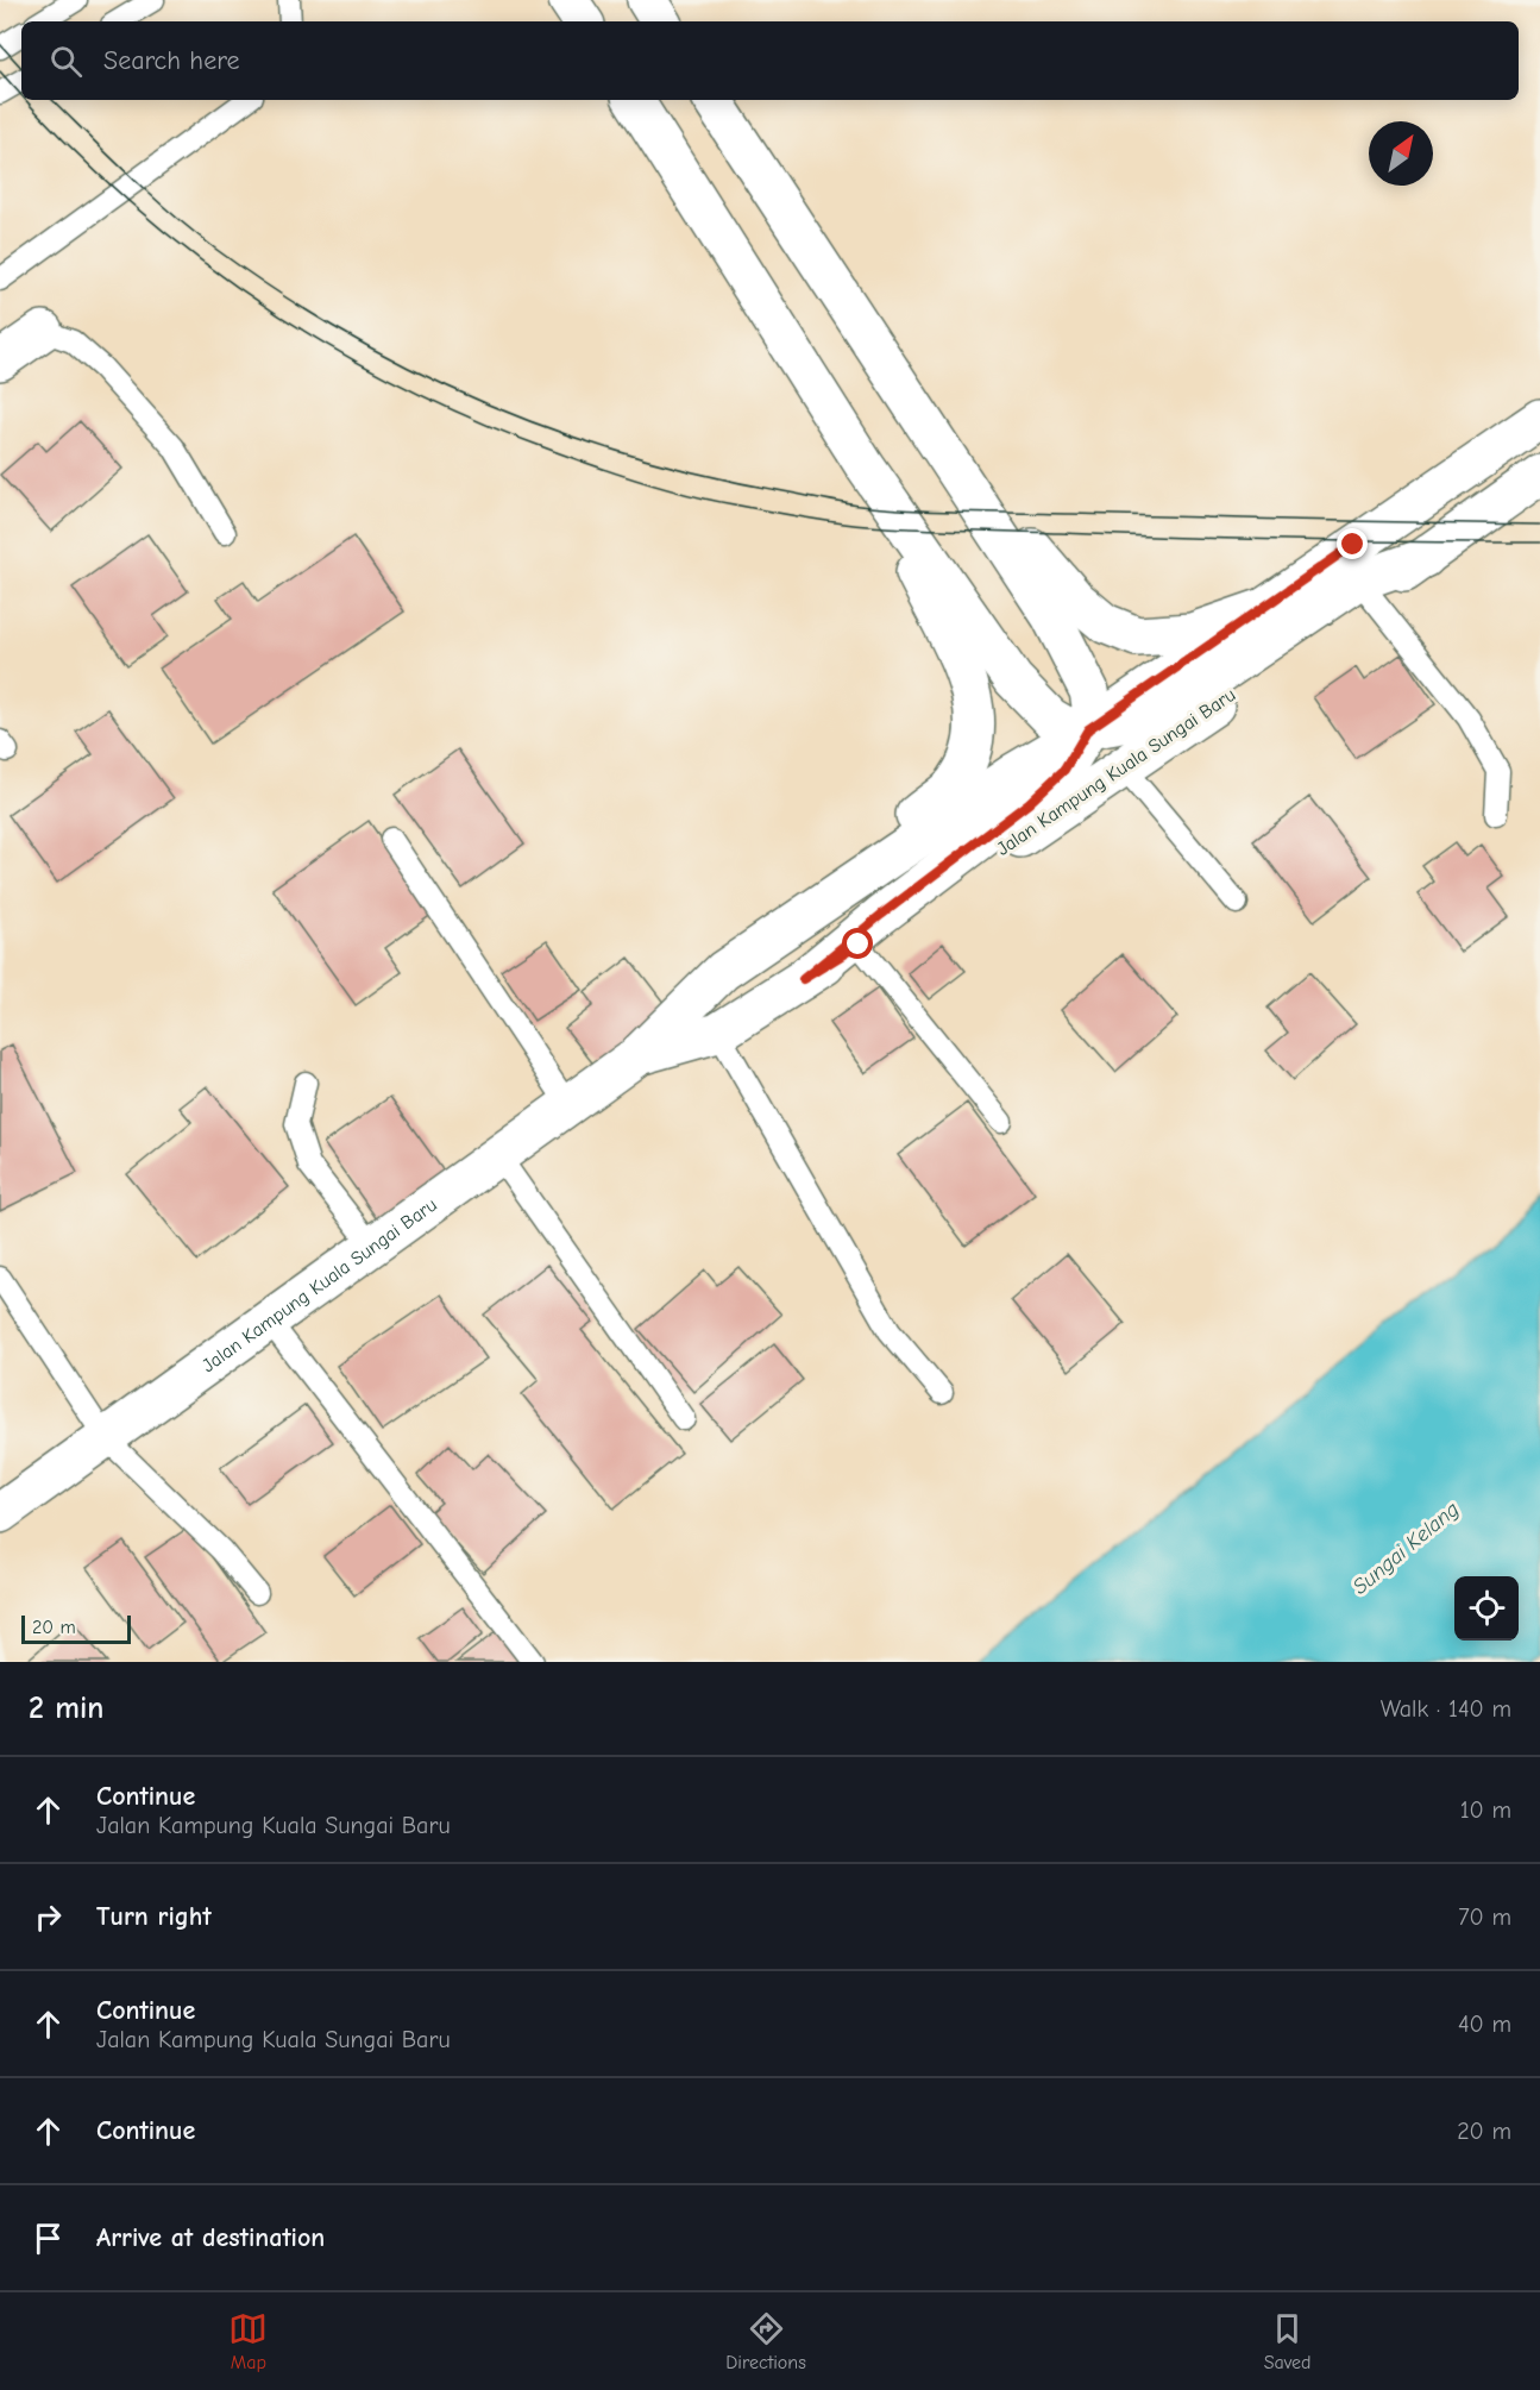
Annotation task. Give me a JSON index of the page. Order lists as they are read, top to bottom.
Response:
{
  "streets": {
    "street": ["Jalan Kampung Kuala Sungai Baru"]
  },
  "water": ["Sungai Kelang"],
  "scale_bar": "20 m",
  "north": "top right",
  "page": {
    "search": "Search here",
    "scale": "20 m",
    "heading": ["2 min", "Walk · 140 m"],
    "list": [
      ["Continue", "Jalan Kampung Kuala Sungai Baru", "10 m"],
      ["Turn right", "70 m"],
      ["Continue", "Jalan Kampung Kuala Sungai Baru", "40 m"],
      ["Continue", "20 m"],
      "Arrive at destination"
    ],
    "nav": ["Map", "Directions", "Saved"]
  }
}
